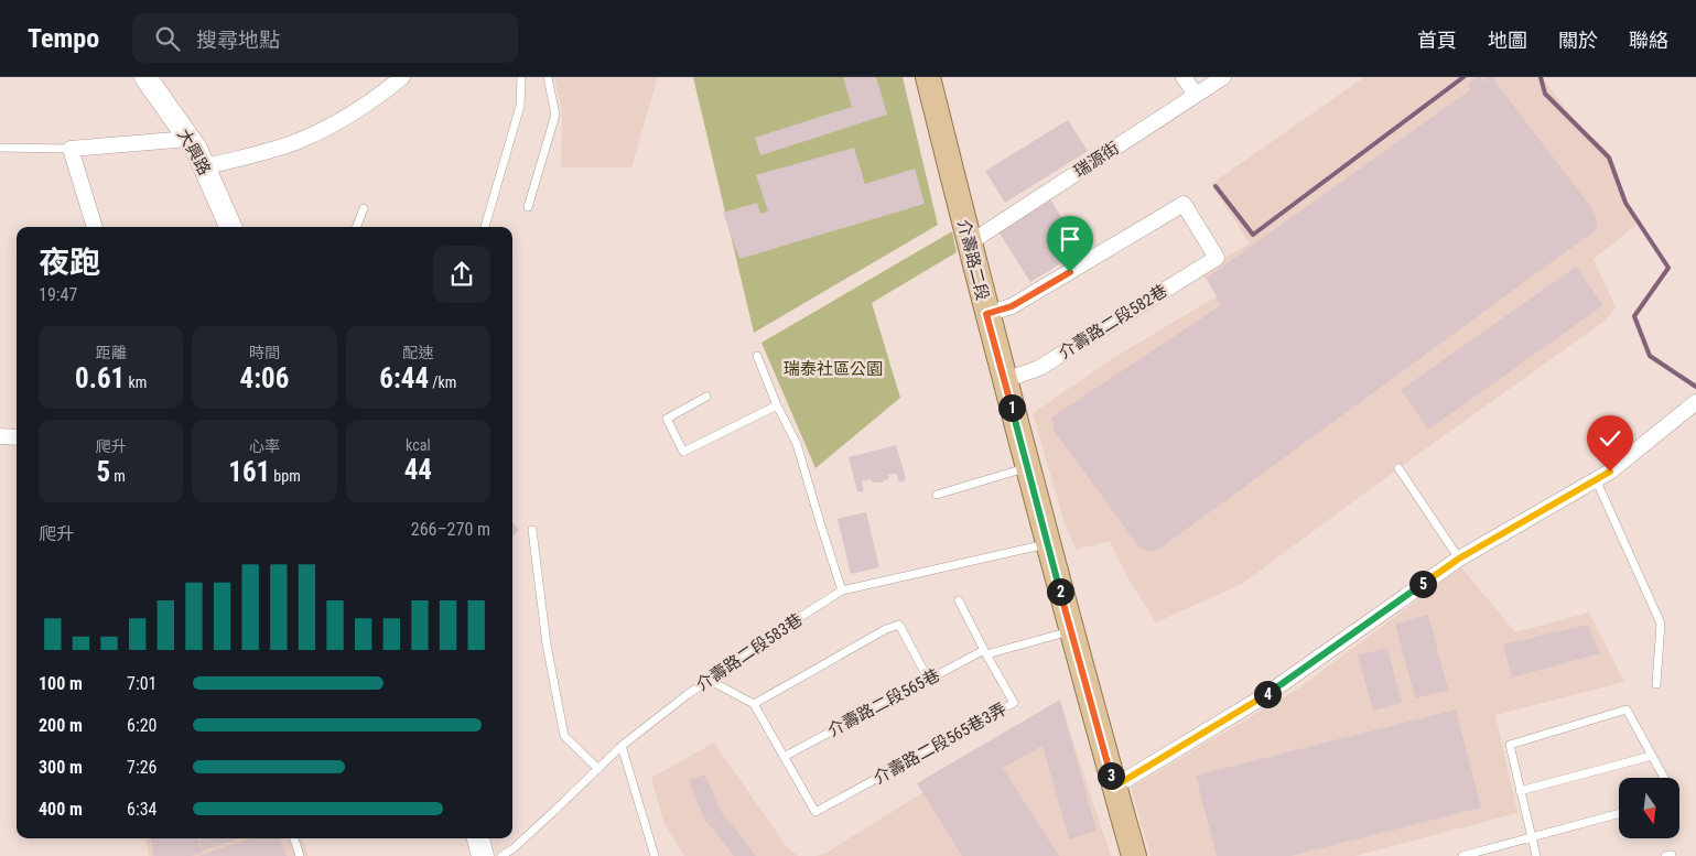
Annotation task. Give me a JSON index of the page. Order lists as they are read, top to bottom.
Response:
{
  "streets": {
    "main road": ["介壽路二段"],
    "street": ["大興路", "瑞源街", "介壽路二段582巷"],
    "lane": ["介壽路二段583巷", "介壽路二段565巷", "介壽路二段565巷3弄"]
  },
  "crossings": [
    ["瑞源街", "介壽路二段"],
    ["介壽路二段", "介壽路二段582巷"],
    ["介壽路二段", "介壽路二段583巷"],
    ["介壽路二段", "介壽路二段565巷"],
    ["介壽路二段565巷", "介壽路二段565巷3弄"]
  ],
  "parks": ["瑞泰社區公園"],
  "north": "bottom",
  "page": {
    "header": "Tempo",
    "search": "搜尋地點",
    "nav": [
      "首頁",
      "地圖",
      "關於",
      "聯絡"
    ],
    "heading": ["夜跑", "19:47"],
    "stats": [
      ["距離", "0.61 km"],
      ["時間", "4:06"],
      ["配速", "6:44 /km"],
      ["爬升", "5 m"],
      ["心率", "161 bpm"],
      ["kcal", "44"]
    ],
    "pins": [
      "1",
      "5",
      "2",
      "4",
      "3"
    ],
    "chart": ["爬升", "266–270 m"],
    "list": [
      {
        "name": "100 m",
        "note": "7:01"
      },
      {
        "name": "200 m",
        "note": "6:20"
      },
      {
        "name": "300 m",
        "note": "7:26"
      },
      {
        "name": "400 m",
        "note": "6:34"
      }
    ]
  }
}
